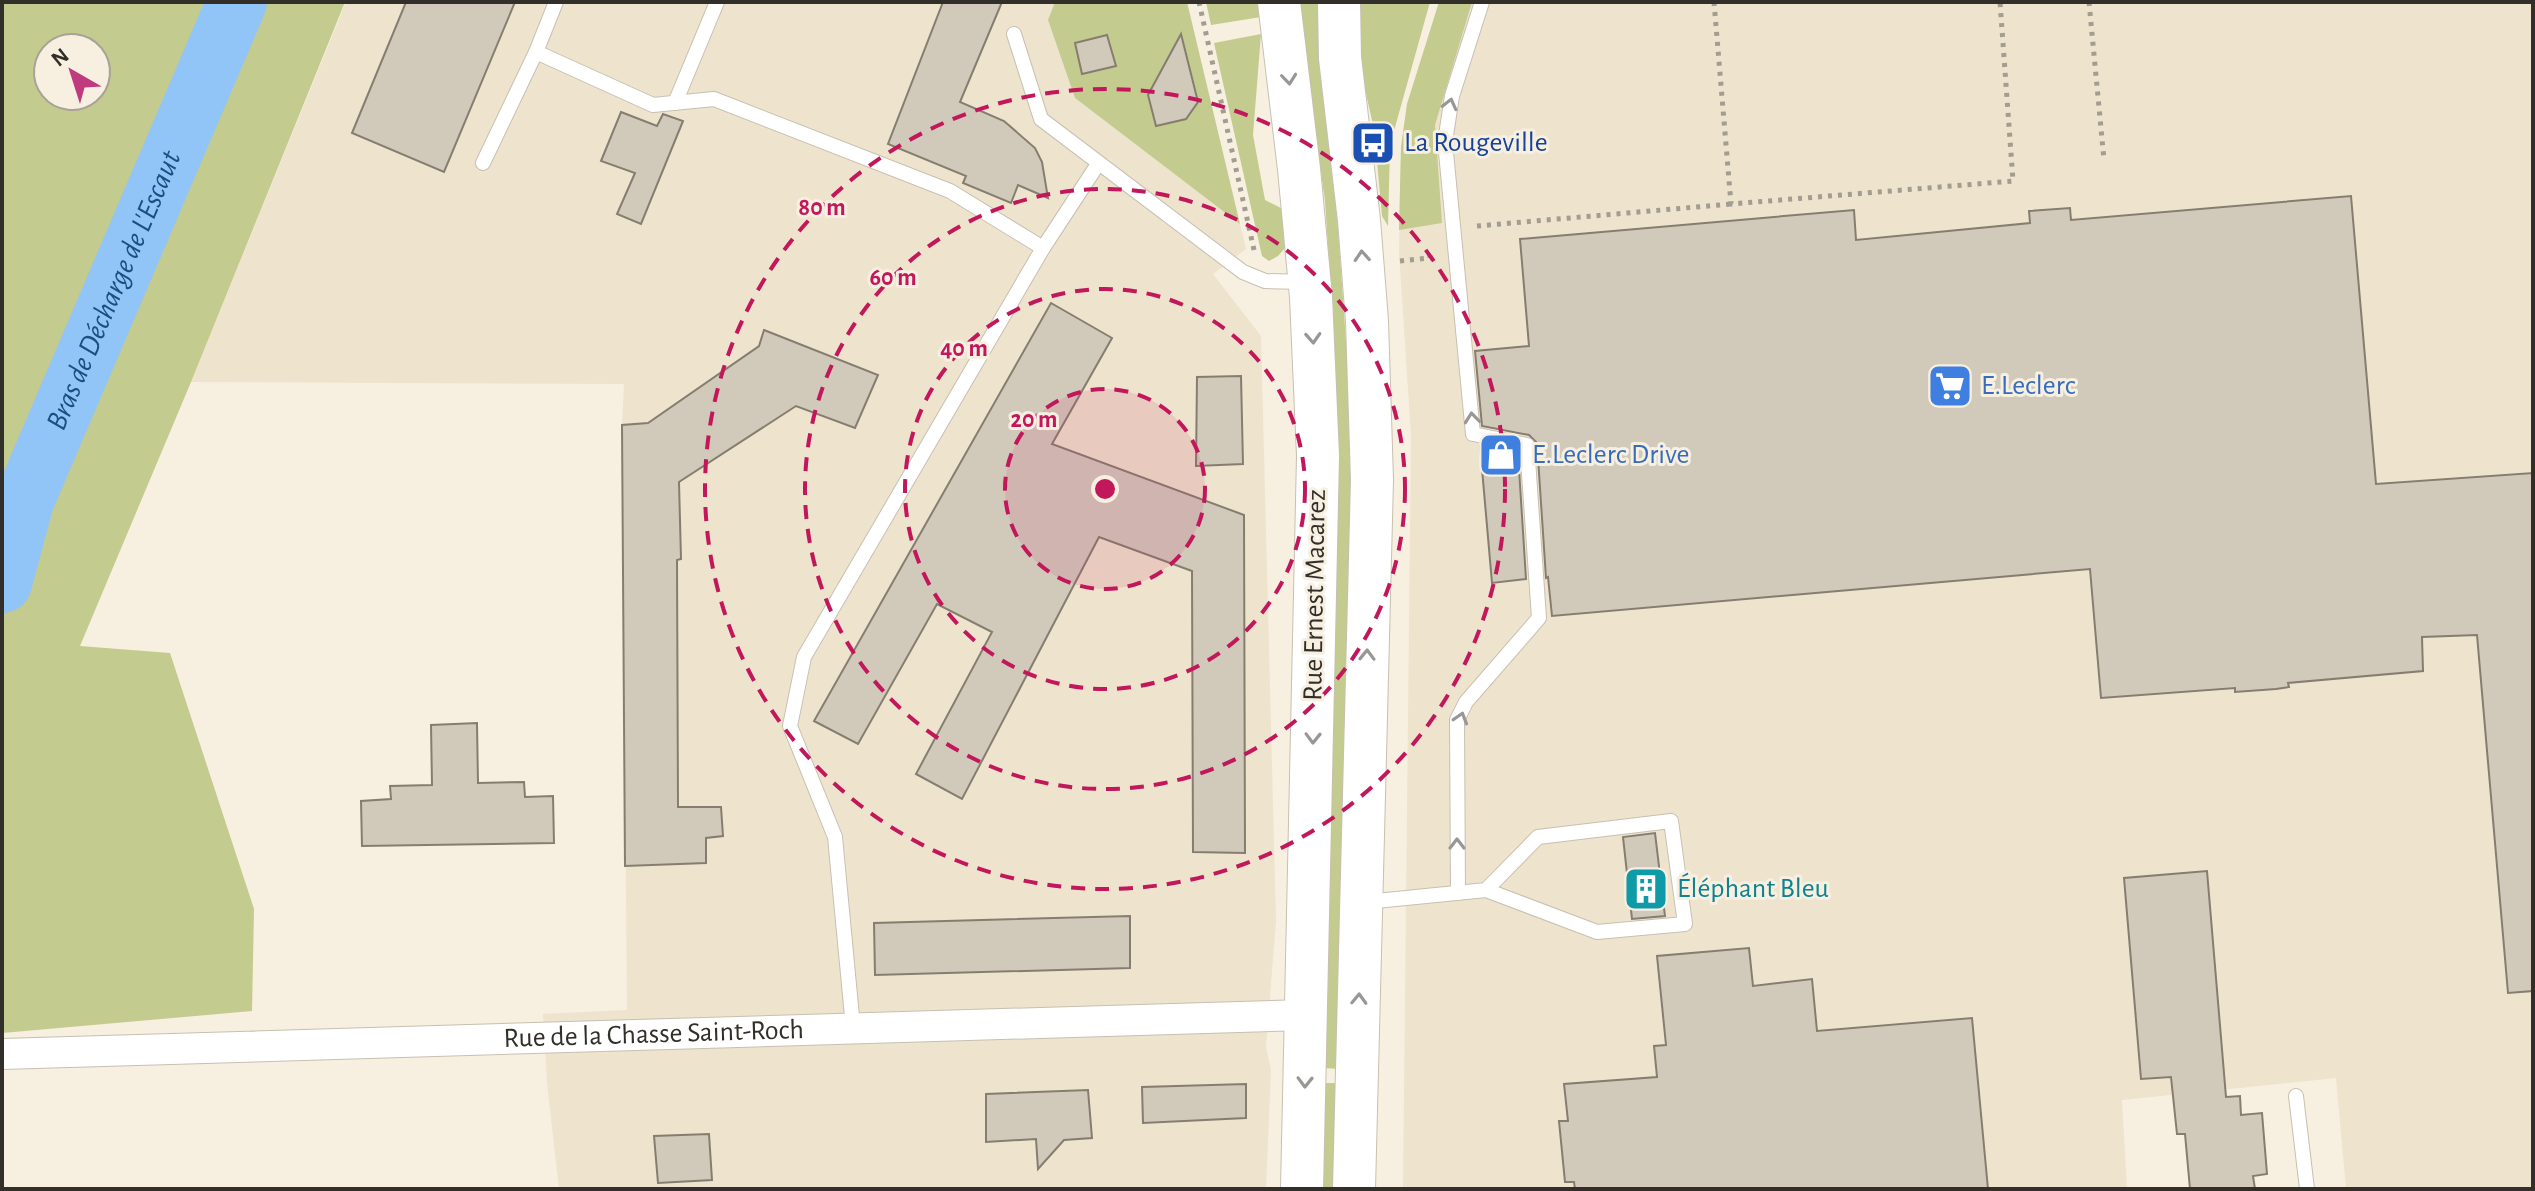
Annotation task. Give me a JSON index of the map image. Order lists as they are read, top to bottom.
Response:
{
  "streets": {
    "main road": ["Rue Ernest Macarez"],
    "street": ["Rue de la Chasse Saint-Roch"]
  },
  "crossings": [
    ["Rue Ernest Macarez", "Rue de la Chasse Saint-Roch"]
  ],
  "water": ["Bras de Décharge de L'Escaut"],
  "places": {
    "bus stop": ["La Rougeville"],
    "supermarket": ["E.Leclerc"],
    "shop": ["E.Leclerc Drive"],
    "building": ["Éléphant Bleu"]
  },
  "north": "top left",
  "rings": [
    "80 m",
    "60 m",
    "40 m",
    "20 m"
  ]
}
